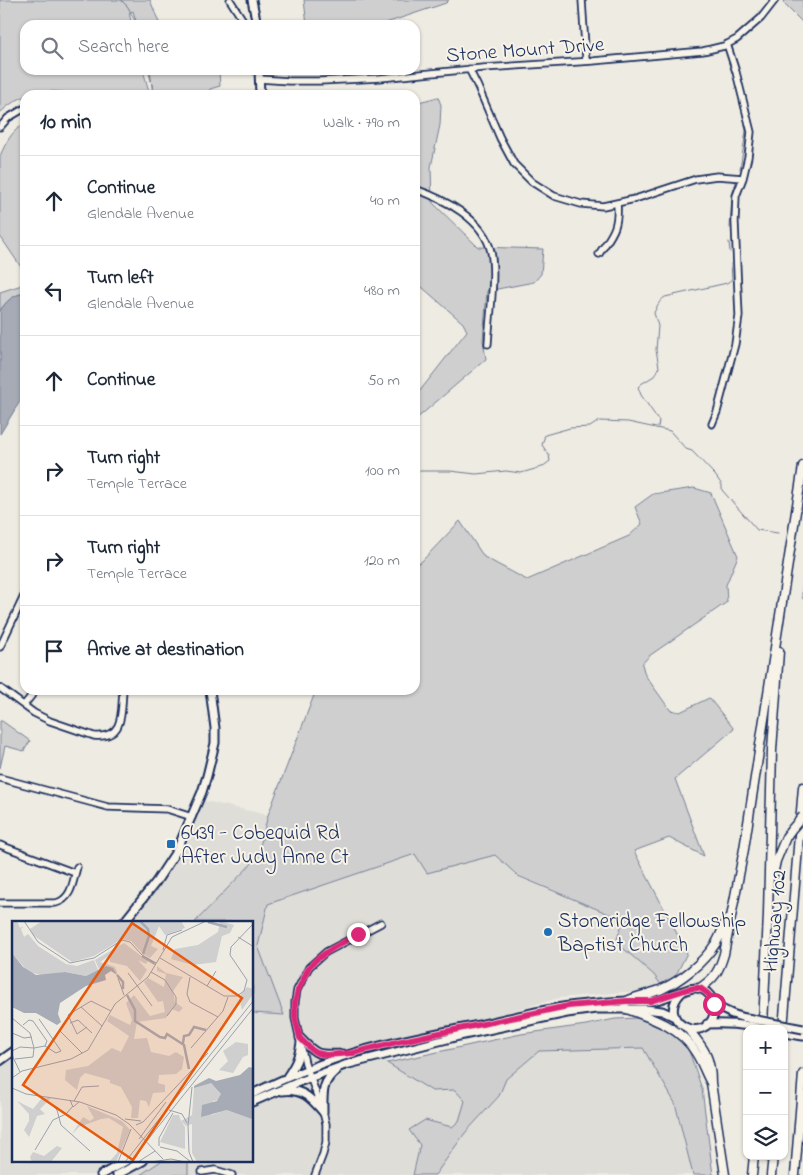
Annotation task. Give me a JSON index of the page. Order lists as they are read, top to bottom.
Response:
{
  "streets": {
    "highway": ["Highway 102"],
    "street": ["Stone Mount Drive"]
  },
  "places": {
    "transit": ["6439 - Cobequid Rd After Judy Anne Ct"],
    "other": ["Stoneridge Fellowship Baptist Church"]
  },
  "page": {
    "search": "Search here",
    "heading": ["10 min", "Walk · 790 m"],
    "list": [
      ["Continue", "Glendale Avenue", "40 m"],
      ["Turn left", "Glendale Avenue", "480 m"],
      ["Continue", "50 m"],
      ["Turn right", "Temple Terrace", "100 m"],
      ["Turn right", "Temple Terrace", "120 m"],
      "Arrive at destination"
    ],
    "map_buttons": ["+", "−"]
  }
}
